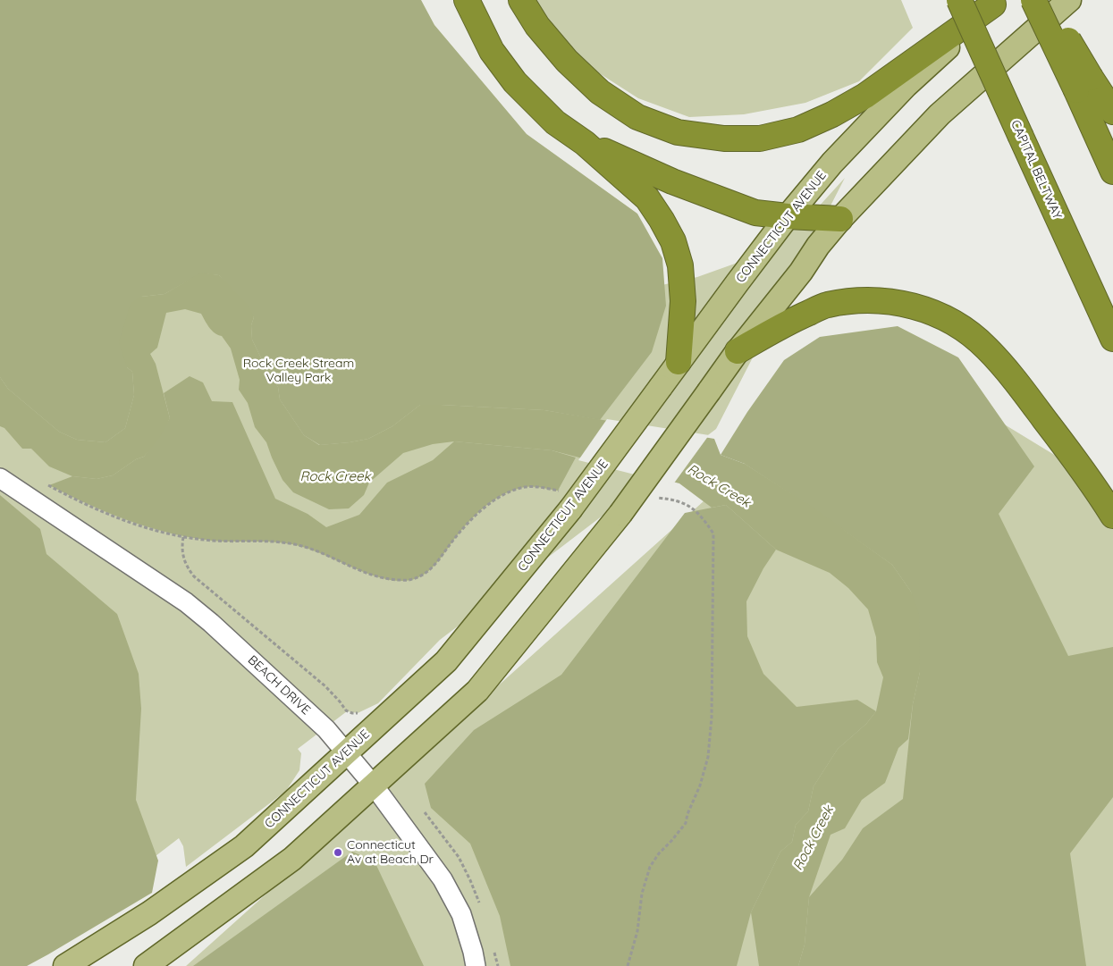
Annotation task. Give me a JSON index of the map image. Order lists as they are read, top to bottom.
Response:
{
  "streets": {
    "highway": ["CAPITAL BELTWAY"],
    "main road": ["CONNECTICUT AVENUE"],
    "street": ["BEACH DRIVE"]
  },
  "crossings": [
    ["CONNECTICUT AVENUE", "BEACH DRIVE"]
  ],
  "water": ["Rock Creek"],
  "parks": ["Rock Creek Stream Valley Park"],
  "places": ["Connecticut Av at Beach Dr"]
}
